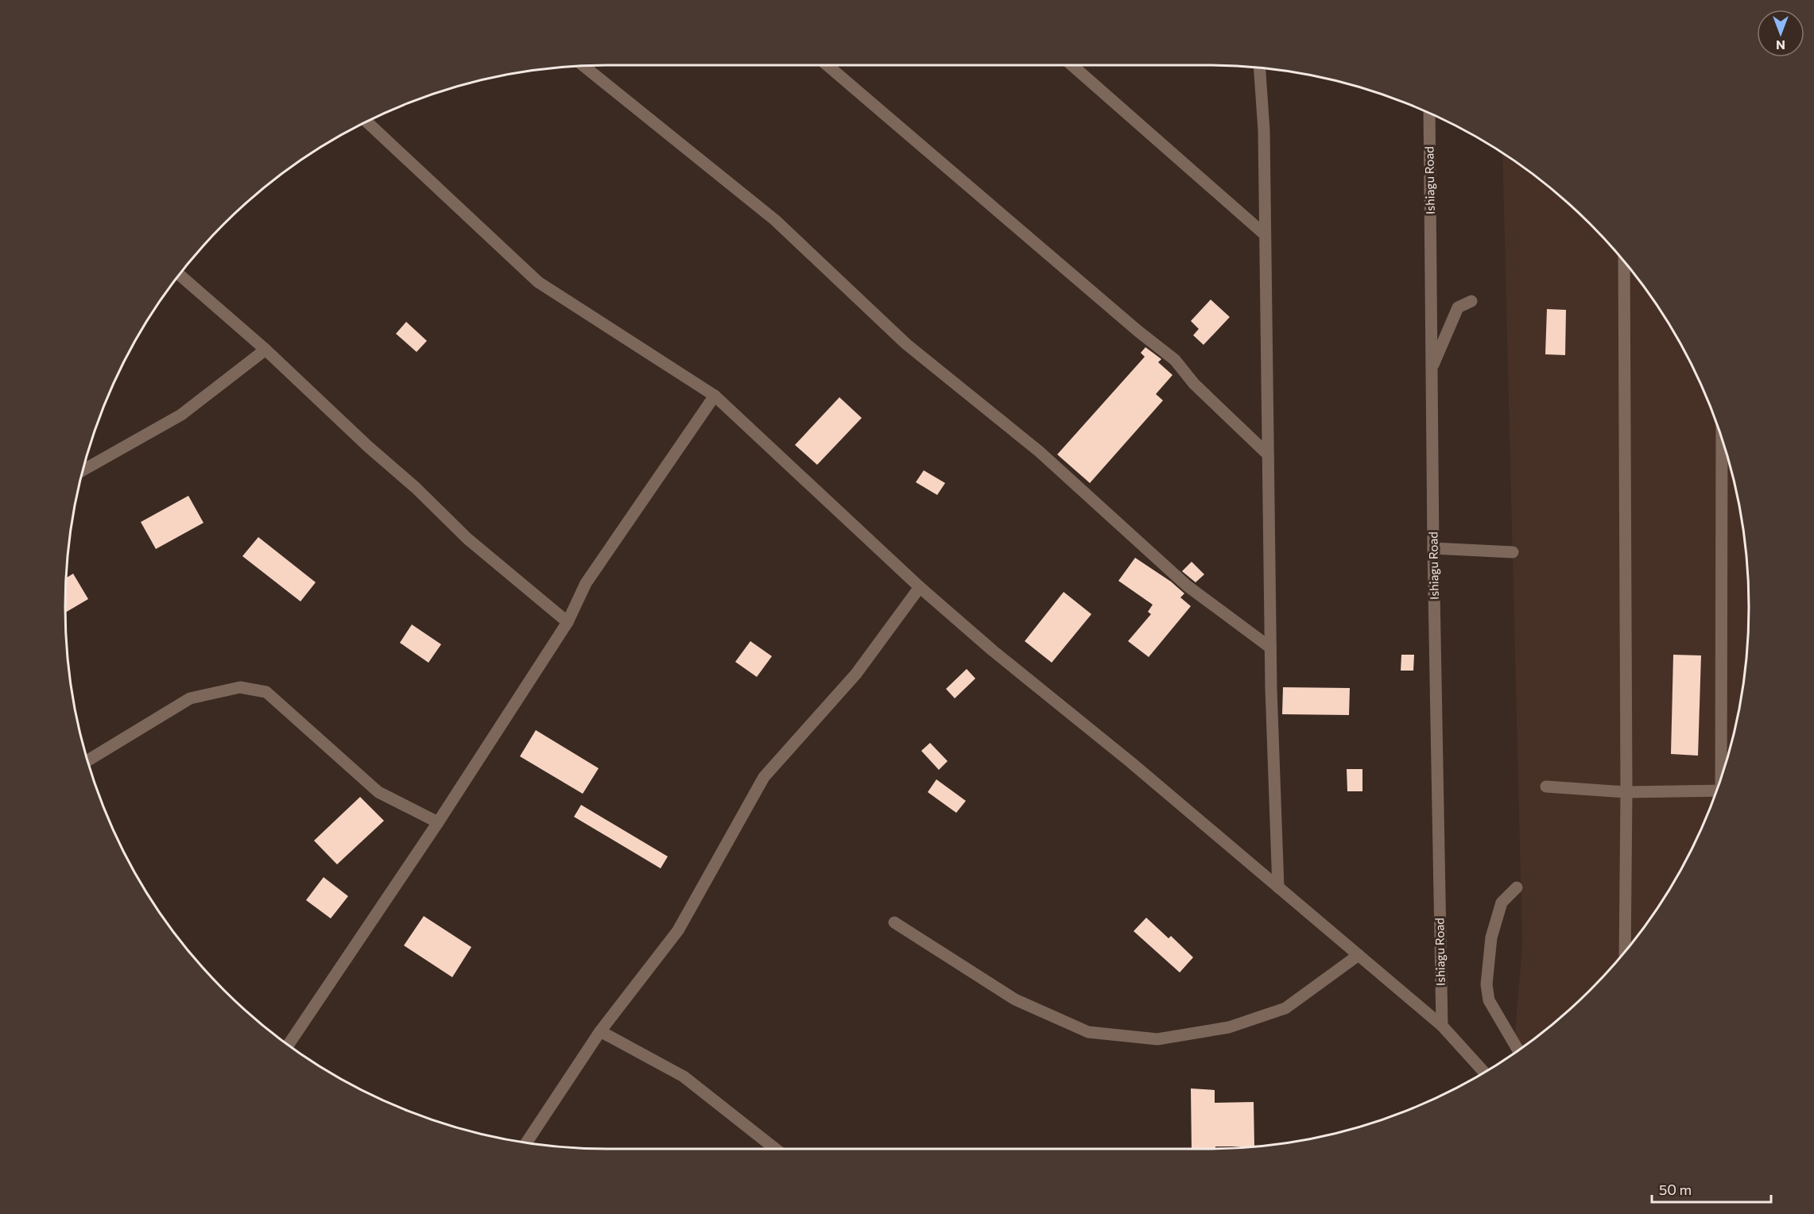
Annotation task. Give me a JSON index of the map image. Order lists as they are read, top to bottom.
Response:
{
  "streets": {
    "street": ["Ishiagu Road"]
  },
  "scale_bar": "50 m",
  "north": "bottom"
}
